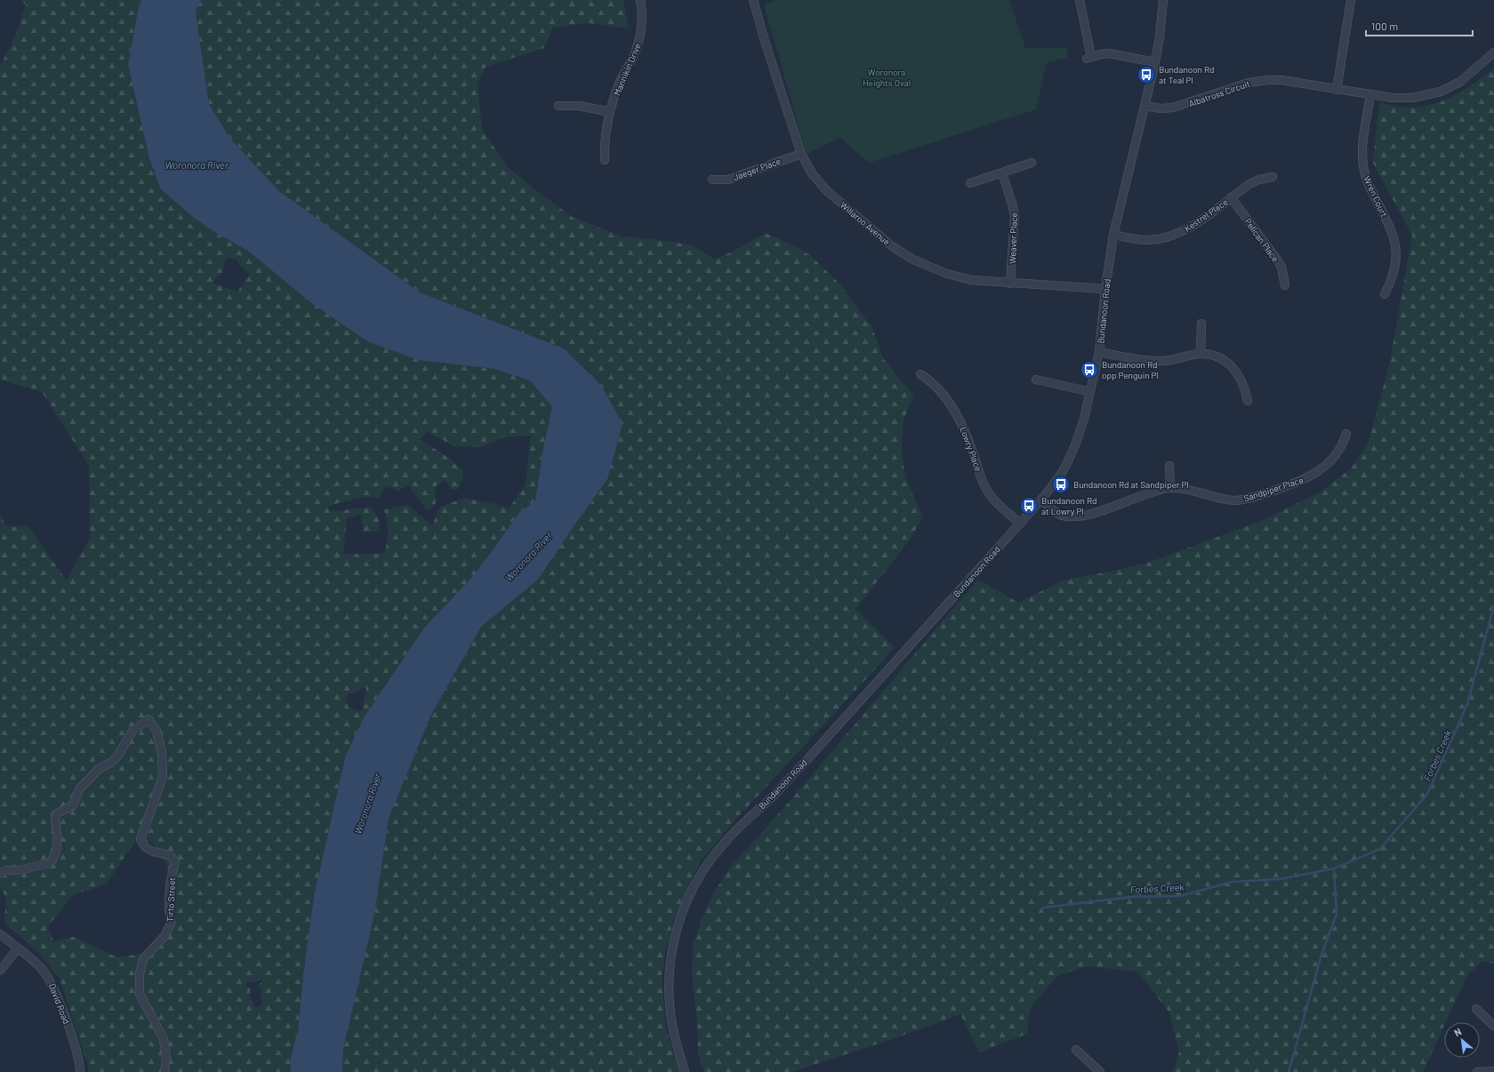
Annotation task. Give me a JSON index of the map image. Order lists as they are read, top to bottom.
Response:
{
  "streets": {
    "street": [
      "Mannikin Drive",
      "Albatross Circuit",
      "Jaeger Place",
      "Wren Court",
      "Kestrel Place",
      "Willaroo Avenue",
      "Weaver Place",
      "Pelican Place",
      "Bundanoon Road",
      "Lowry Place",
      "Sandpiper Place",
      "Tirto Street",
      "David Road"
    ]
  },
  "crossings": [
    ["Albatross Circuit", "Wren Court"],
    ["Albatross Circuit", "Bundanoon Road"],
    ["Jaeger Place", "Willaroo Avenue"],
    ["Kestrel Place", "Pelican Place"],
    ["Kestrel Place", "Bundanoon Road"],
    ["Willaroo Avenue", "Weaver Place"],
    ["Willaroo Avenue", "Bundanoon Road"],
    ["Bundanoon Road", "Lowry Place"],
    ["Bundanoon Road", "Sandpiper Place"]
  ],
  "water": ["Woronora River", "Forbes Creek"],
  "parks": ["Woronora Heights Oval"],
  "places": {
    "bus stop": [
      "Bundanoon Rd at Teal Pl",
      "Bundanoon Rd opp Penguin Pl",
      "Bundanoon Rd at Sandpiper Pl",
      "Bundanoon Rd at Lowry Pl"
    ]
  },
  "scale_bar": "100 m",
  "north": "top left"
}
